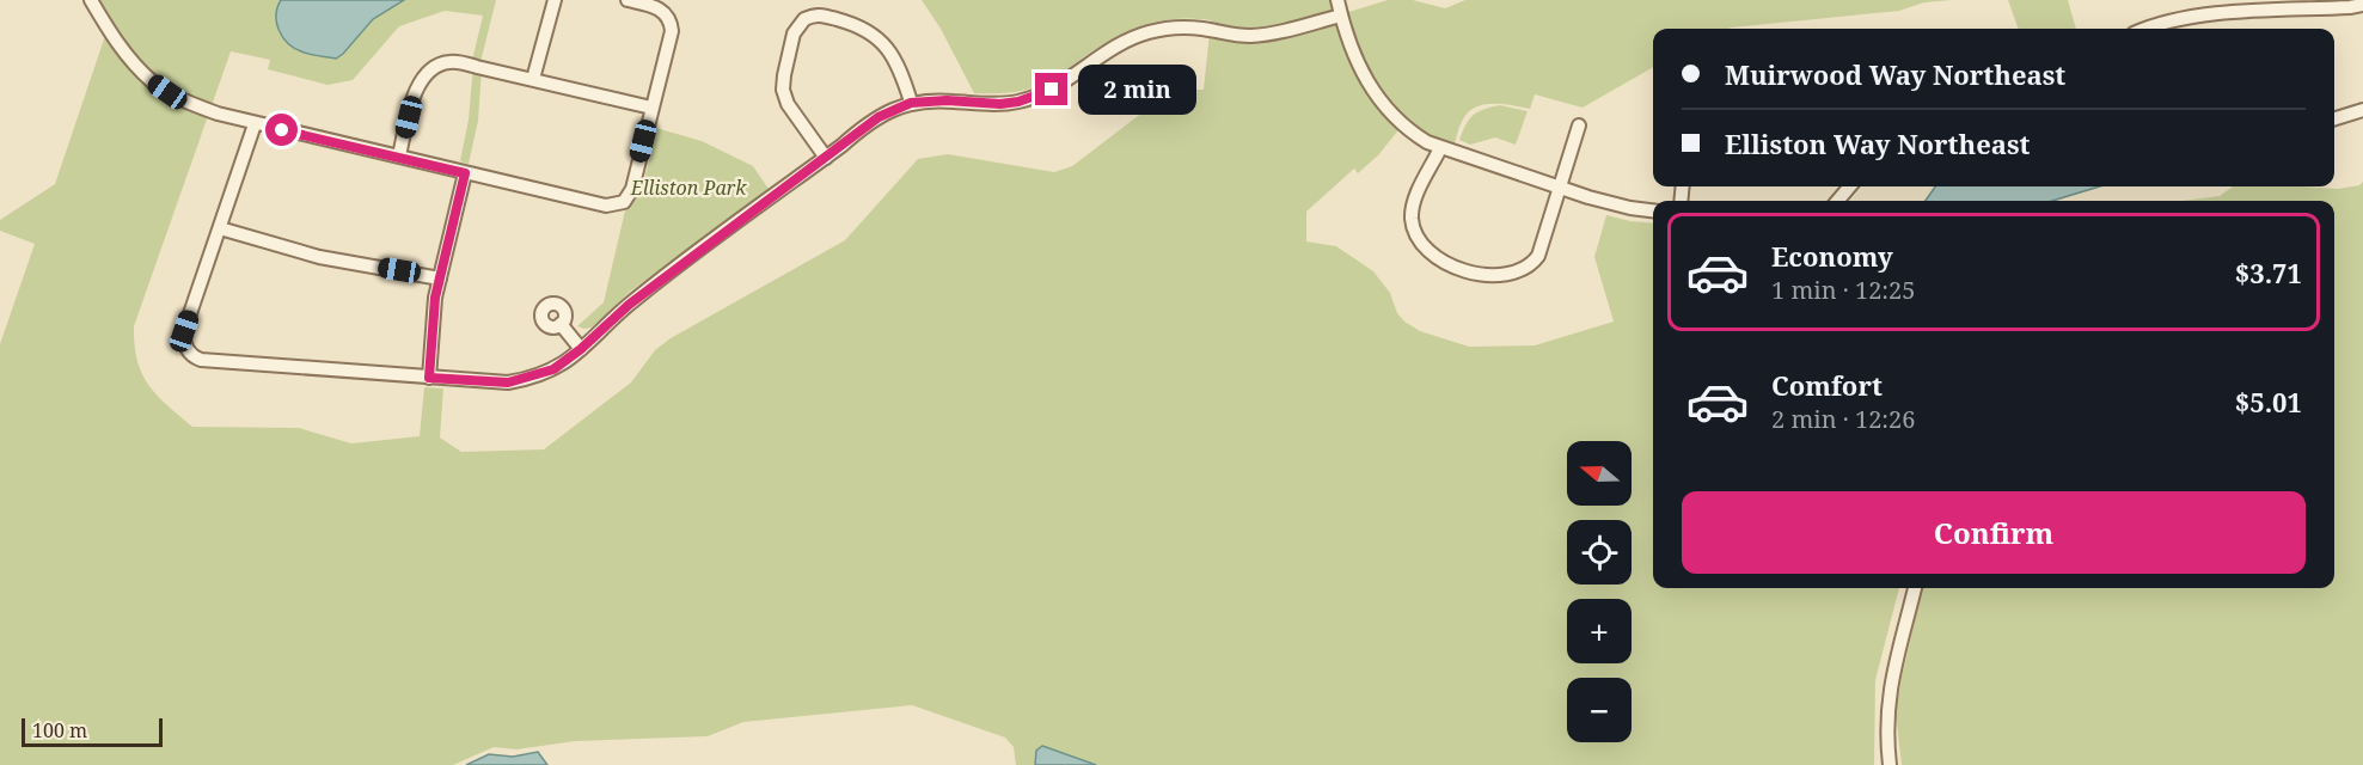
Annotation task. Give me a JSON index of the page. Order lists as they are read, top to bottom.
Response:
{
  "parks": ["Elliston Park"],
  "scale_bar": "100 m",
  "north": "left",
  "page": {
    "banner": ["Muirwood Way Northeast", "Elliston Way Northeast"],
    "bubble": "2 min",
    "list": [
      {
        "name": "Economy",
        "note": "1 min · 12:25",
        "value": "$3.71"
      },
      {
        "name": "Comfort",
        "note": "2 min · 12:26",
        "value": "$5.01"
      }
    ],
    "map_buttons": ["+", "−"],
    "buttons": "Confirm",
    "scale": "100 m"
  }
}
